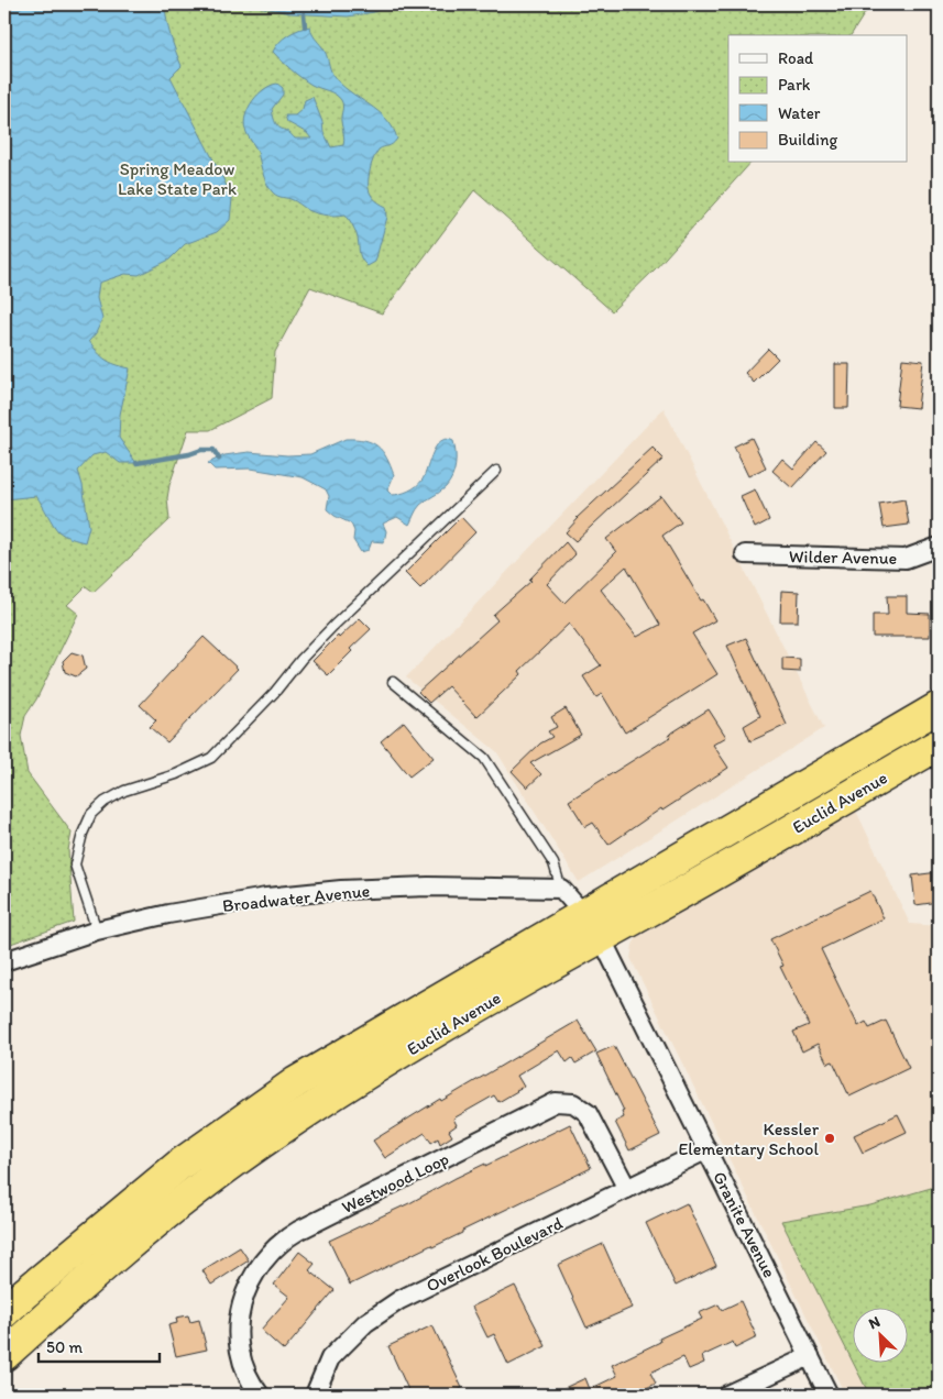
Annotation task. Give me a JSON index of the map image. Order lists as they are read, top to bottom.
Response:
{
  "streets": {
    "highway": ["Euclid Avenue"],
    "street": [
      "Wilder Avenue",
      "Broadwater Avenue",
      "Westwood Loop",
      "Granite Avenue",
      "Overlook Boulevard"
    ]
  },
  "crossings": [
    ["Euclid Avenue", "Granite Avenue"],
    ["Westwood Loop", "Overlook Boulevard"],
    ["Granite Avenue", "Overlook Boulevard"]
  ],
  "parks": ["Spring Meadow Lake State Park"],
  "places": ["Kessler Elementary School"],
  "legend": [
    "Road",
    "Park",
    "Water",
    "Building"
  ],
  "scale_bar": "50 m",
  "north": "top left"
}
